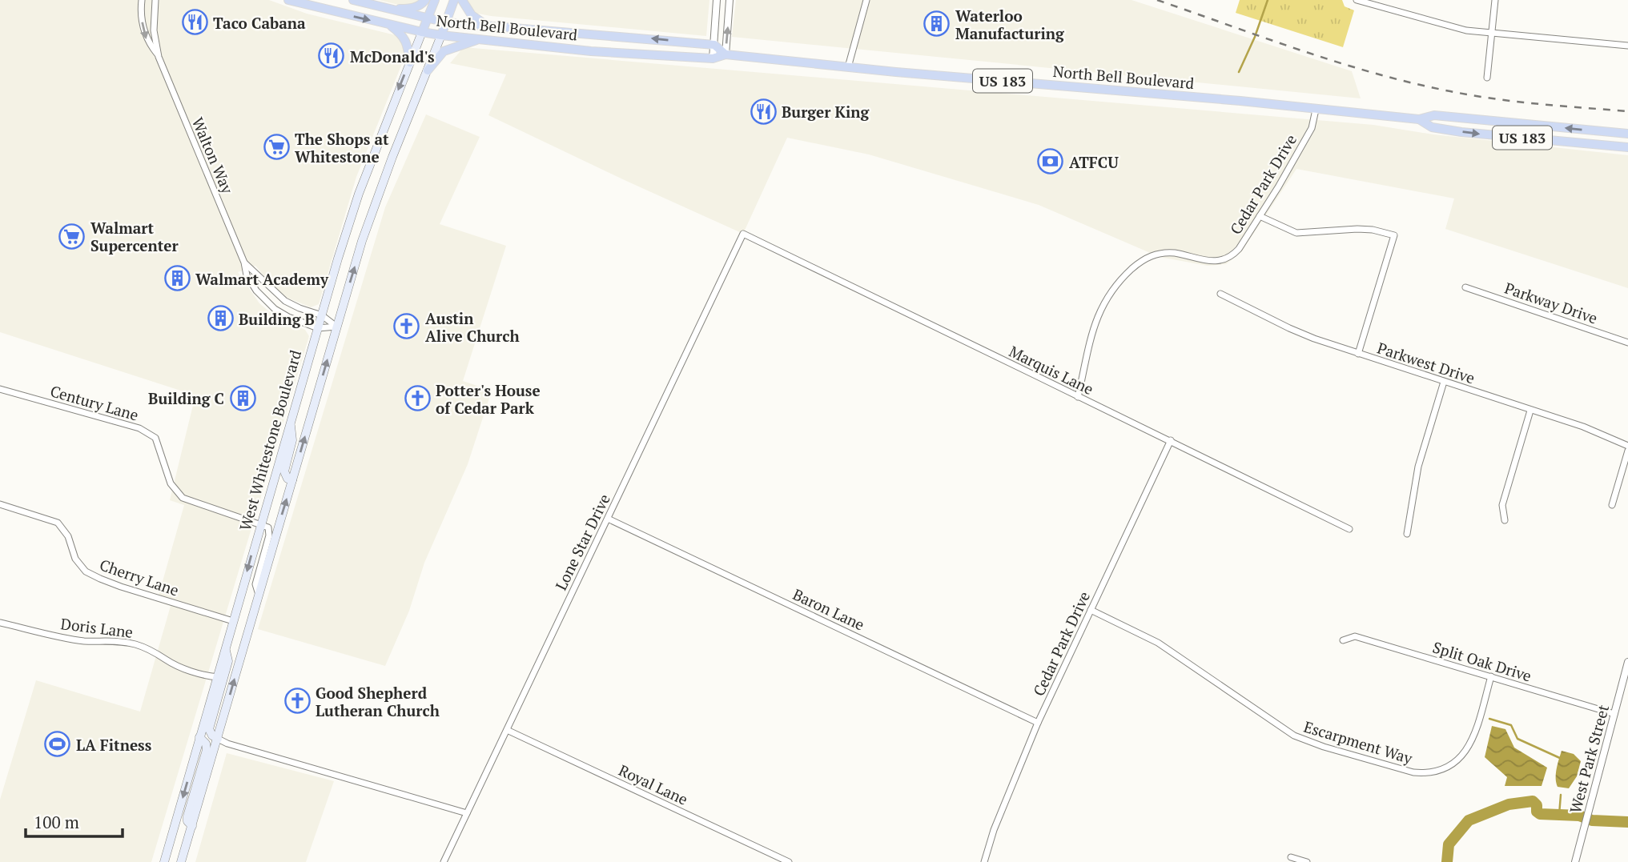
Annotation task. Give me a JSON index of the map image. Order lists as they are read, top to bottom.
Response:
{
  "streets": {
    "main road": ["North Bell Boulevard", "US 183", "West Whitestone Boulevard"],
    "street": [
      "Walton Way",
      "Cedar Park Drive",
      "Parkway Drive",
      "Parkwest Drive",
      "Marquis Lane",
      "Century Lane",
      "Lone Star Drive",
      "Cherry Lane",
      "Baron Lane",
      "Doris Lane",
      "Split Oak Drive",
      "Escarpment Way",
      "West Park Street",
      "Royal Lane"
    ]
  },
  "crossings": [
    ["North Bell Boulevard", "Cedar Park Drive"],
    ["North Bell Boulevard", "West Whitestone Boulevard"],
    ["Walton Way", "West Whitestone Boulevard"],
    ["Cedar Park Drive", "Marquis Lane"],
    ["Cedar Park Drive", "Baron Lane"],
    ["Cedar Park Drive", "Escarpment Way"],
    ["Marquis Lane", "Lone Star Drive"],
    ["Century Lane", "West Whitestone Boulevard"],
    ["West Whitestone Boulevard", "Cherry Lane"],
    ["West Whitestone Boulevard", "Doris Lane"],
    ["Lone Star Drive", "Baron Lane"],
    ["Lone Star Drive", "Royal Lane"],
    ["Split Oak Drive", "Escarpment Way"],
    ["Split Oak Drive", "West Park Street"]
  ],
  "places": {
    "restaurant": ["Taco Cabana", "McDonald's", "Burger King"],
    "building": [
      "Waterloo Manufacturing",
      "Walmart Academy",
      "Building B",
      "Building C"
    ],
    "supermarket": ["The Shops at Whitestone", "Walmart Supercenter"],
    "bank": ["ATFCU"],
    "church": ["Austin Alive Church", "Potter's House of Cedar Park", "Good Shepherd Lutheran Church"],
    "sports": ["LA Fitness"]
  },
  "scale_bar": "100 m"
}
